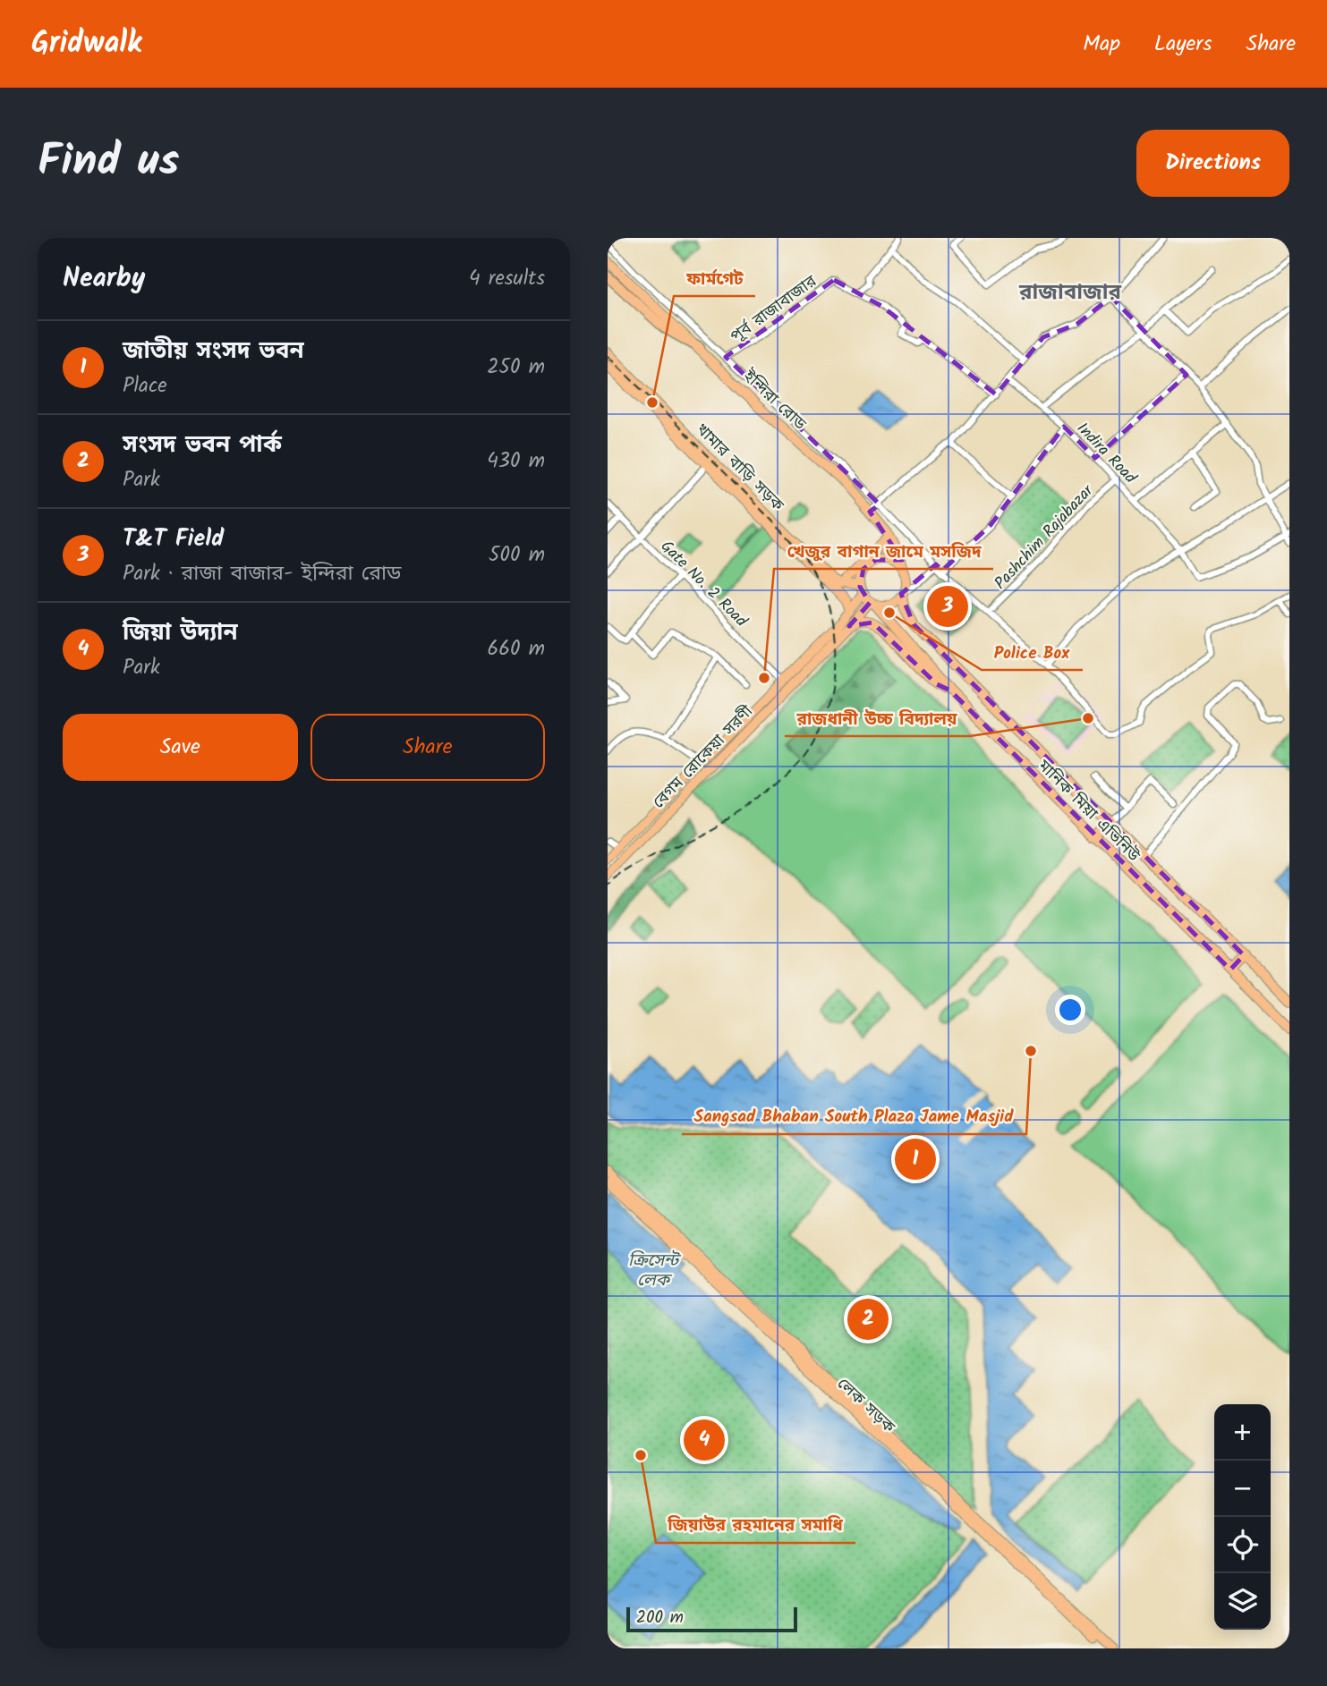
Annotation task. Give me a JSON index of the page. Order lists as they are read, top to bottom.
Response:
{
  "streets": {
    "highway": ["ইন্দিরা রোড", "খামার বাড়ি সড়ক", "মানিক মিয়া এভিনিউ"],
    "main road": ["বেগম রোকেয়া সরণী", "লেক সড়ক"],
    "street": [
      "পূর্ব রাজাবাজার",
      "Indira Road",
      "Pashchim Rajabazar",
      "Gate No. 2 Road"
    ]
  },
  "crossings": [
    ["পূর্ব রাজাবাজার", "ইন্দিরা রোড"],
    ["ইন্দিরা রোড", "খামার বাড়ি সড়ক"],
    ["ইন্দিরা রোড", "Pashchim Rajabazar"],
    ["ইন্দিরা রোড", "বেগম রোকেয়া সরণী"],
    ["ইন্দিরা রোড", "মানিক মিয়া এভিনিউ"],
    ["Indira Road", "Pashchim Rajabazar"],
    ["খামার বাড়ি সড়ক", "বেগম রোকেয়া সরণী"],
    ["খামার বাড়ি সড়ক", "মানিক মিয়া এভিনিউ"],
    ["Gate No. 2 Road", "বেগম রোকেয়া সরণী"],
    ["বেগম রোকেয়া সরণী", "মানিক মিয়া এভিনিউ"]
  ],
  "districts": ["রাজাবাজার"],
  "water": ["ক্রিসেন্ট লেক"],
  "places": [
    "ফার্মগেট",
    "Police Box",
    "খেজুর বাগান জামে মসজিদ",
    "রাজধানী উচ্চ বিদ্যালয়",
    "Sangsad Bhaban South Plaza Jame Masjid",
    "জিয়াউর রহমানের সমাধি"
  ],
  "scale_bar": "200 m",
  "page": {
    "header": "Gridwalk",
    "nav": ["Map", "Layers", "Share"],
    "title": "Find us",
    "buttons": [
      "Directions",
      ["Save", "Share"]
    ],
    "heading": ["Nearby", "4 results"],
    "list": [
      {
        "mark": "1",
        "name": "জাতীয় সংসদ ভবন",
        "note": "Place",
        "value": "250 m"
      },
      {
        "mark": "2",
        "name": "সংসদ ভবন পার্ক",
        "note": "Park",
        "value": "430 m"
      },
      {
        "mark": "3",
        "name": "T&T Field",
        "note": "Park · রাজা বাজার- ইন্দিরা রোড",
        "value": "500 m"
      },
      {
        "mark": "4",
        "name": "জিয়া উদ্যান",
        "note": "Park",
        "value": "660 m"
      }
    ],
    "pins": [
      "3",
      "1",
      "2",
      "4"
    ],
    "map_buttons": ["+", "−"],
    "scale": "200 m"
  }
}
